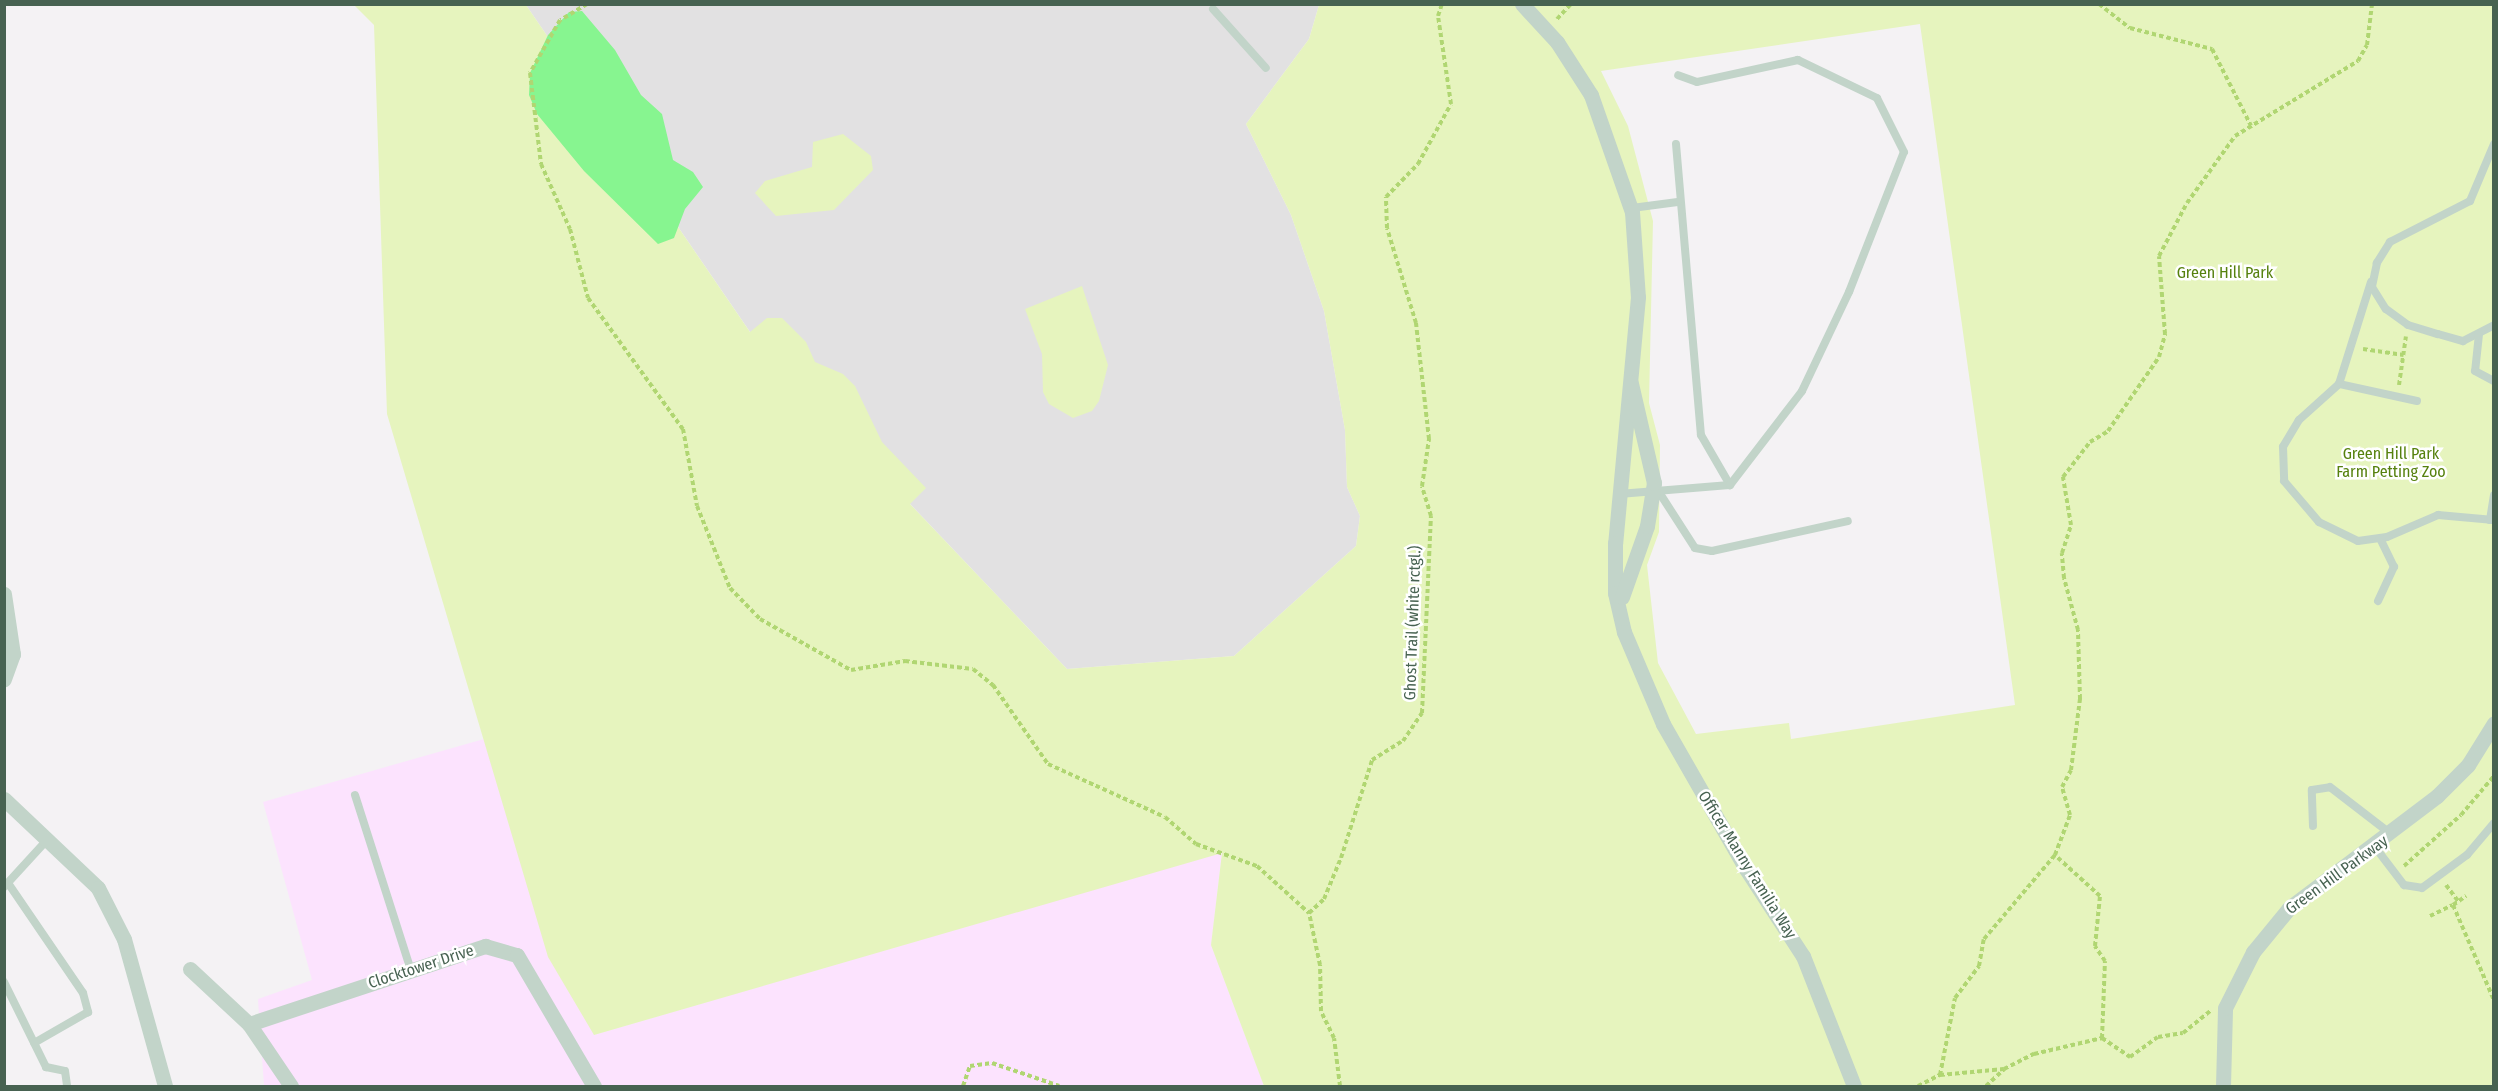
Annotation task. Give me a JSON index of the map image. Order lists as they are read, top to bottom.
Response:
{
  "streets": {
    "street": ["Officer Manny Familia Way", "Green Hill Parkway", "Clocktower Drive"],
    "path": ["Ghost Trail (white rctgl.)"]
  },
  "parks": ["Green Hill Park", "Green Hill Park Farm Petting Zoo"]
}
